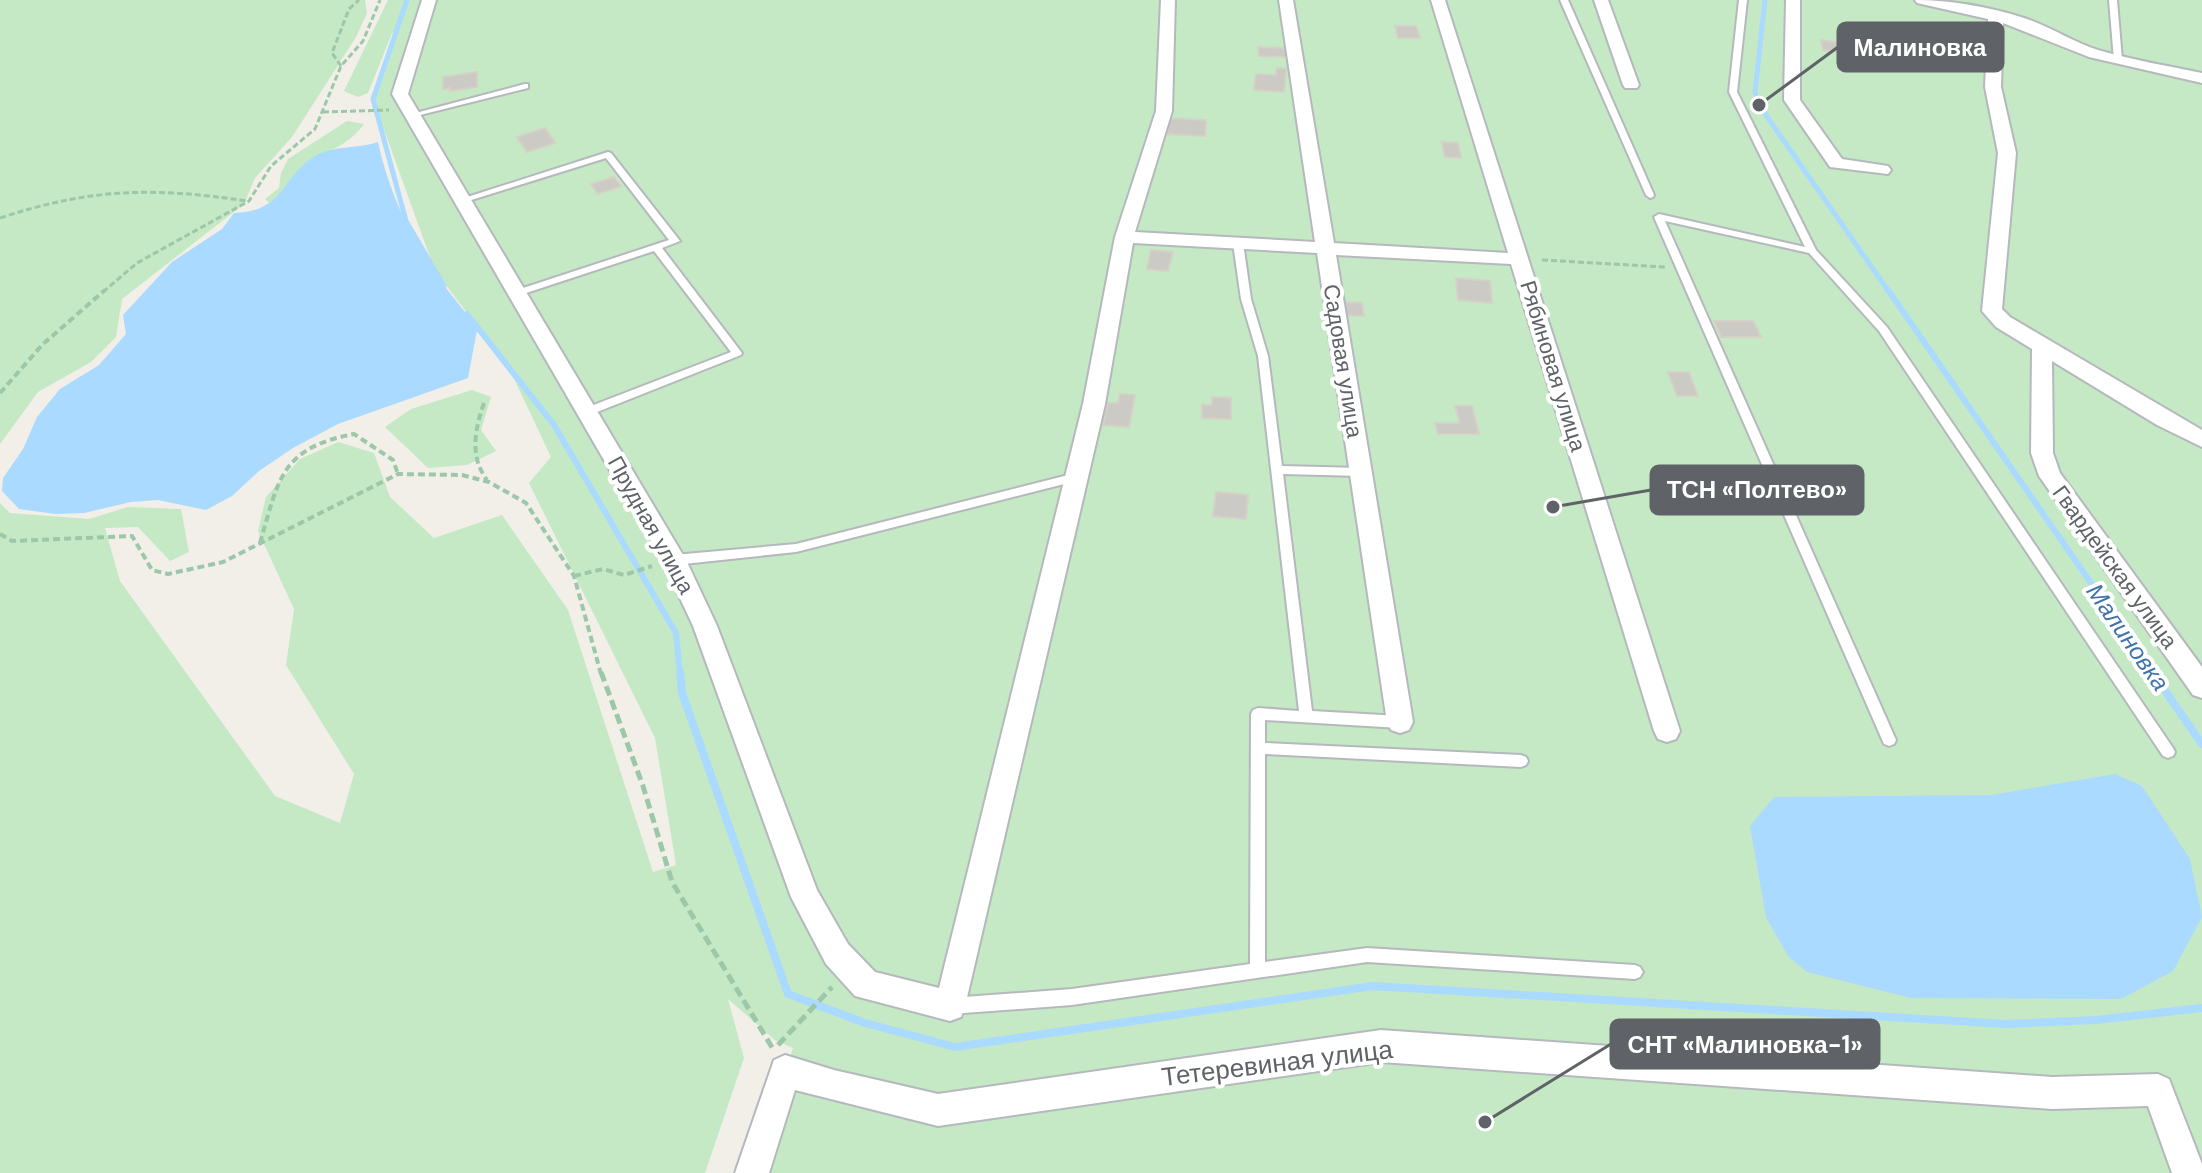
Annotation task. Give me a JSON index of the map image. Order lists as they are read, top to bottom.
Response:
{
  "streets": {
    "street": [
      "Садовая улица",
      "Рябиновая улица",
      "Прудная улица",
      "Гвардейская улица",
      "Тетеревиная улица"
    ]
  },
  "water": ["Малиновка"],
  "places": ["Малиновка", "ТСН «Полтево»", "СНТ «Малиновка-1»"]
}
